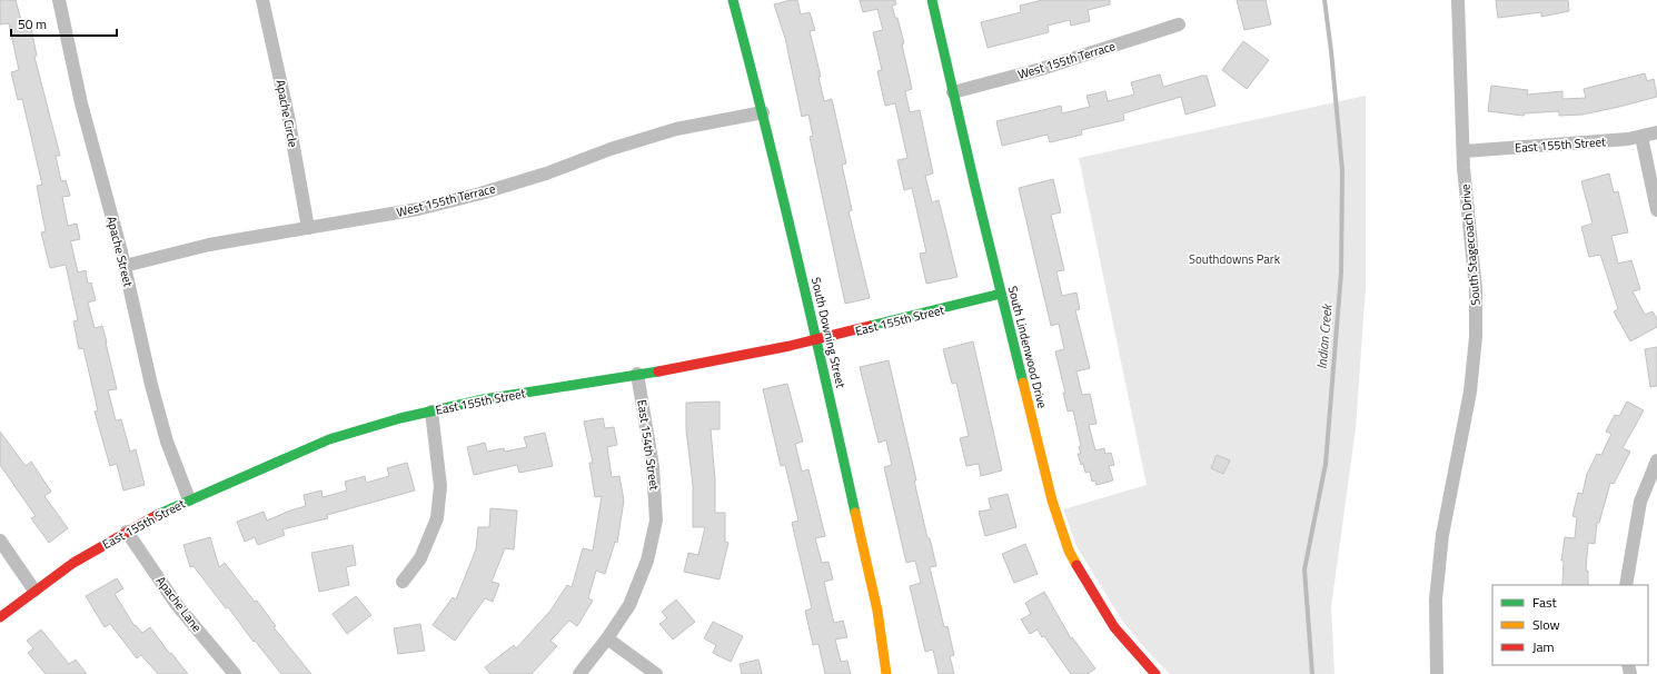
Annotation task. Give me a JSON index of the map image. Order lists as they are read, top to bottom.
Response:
{
  "streets": {
    "street": [
      "West 155th Terrace",
      "Apache Circle",
      "East 155th Street",
      "South Stagecoach Drive",
      "Apache Street",
      "South Downing Street",
      "South Lindenwood Drive",
      "East 154th Street",
      "Apache Lane"
    ]
  },
  "crossings": [
    ["West 155th Terrace", "Apache Circle"],
    ["West 155th Terrace", "Apache Street"],
    ["West 155th Terrace", "South Downing Street"],
    ["West 155th Terrace", "South Lindenwood Drive"],
    ["East 155th Street", "South Stagecoach Drive"],
    ["East 155th Street", "Apache Street"],
    ["East 155th Street", "South Downing Street"],
    ["East 155th Street", "South Lindenwood Drive"],
    ["East 155th Street", "East 154th Street"],
    ["East 155th Street", "Apache Lane"]
  ],
  "water": ["Indian Creek"],
  "parks": ["Southdowns Park"],
  "legend": ["Fast", "Slow", "Jam"],
  "scale_bar": "50 m"
}
